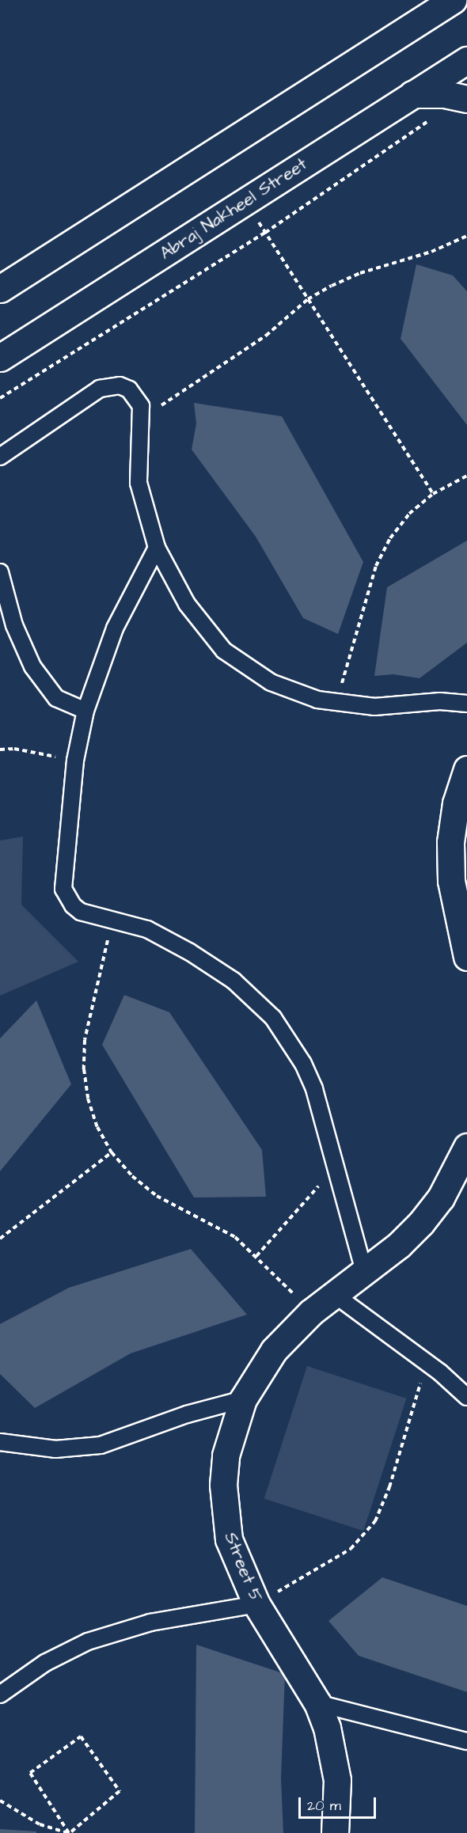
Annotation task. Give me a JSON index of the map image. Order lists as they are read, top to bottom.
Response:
{
  "streets": {
    "street": ["Abraj Nakheel Street", "Street 5"]
  },
  "scale_bar": "20 m"
}
